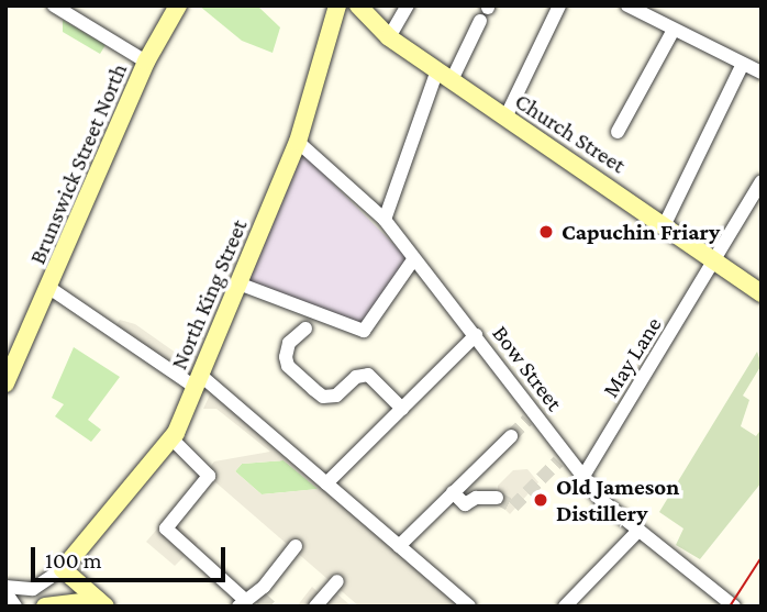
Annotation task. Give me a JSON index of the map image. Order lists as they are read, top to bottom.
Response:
{
  "streets": {
    "main road": ["Church Street", "Brunswick Street North", "North King Street"],
    "street": ["May Lane", "Bow Street"]
  },
  "crossings": [
    ["Church Street", "May Lane"],
    ["North King Street", "Bow Street"],
    ["May Lane", "Bow Street"]
  ],
  "places": ["Capuchin Friary", "Old Jameson Distillery"],
  "scale_bar": "100 m"
}
